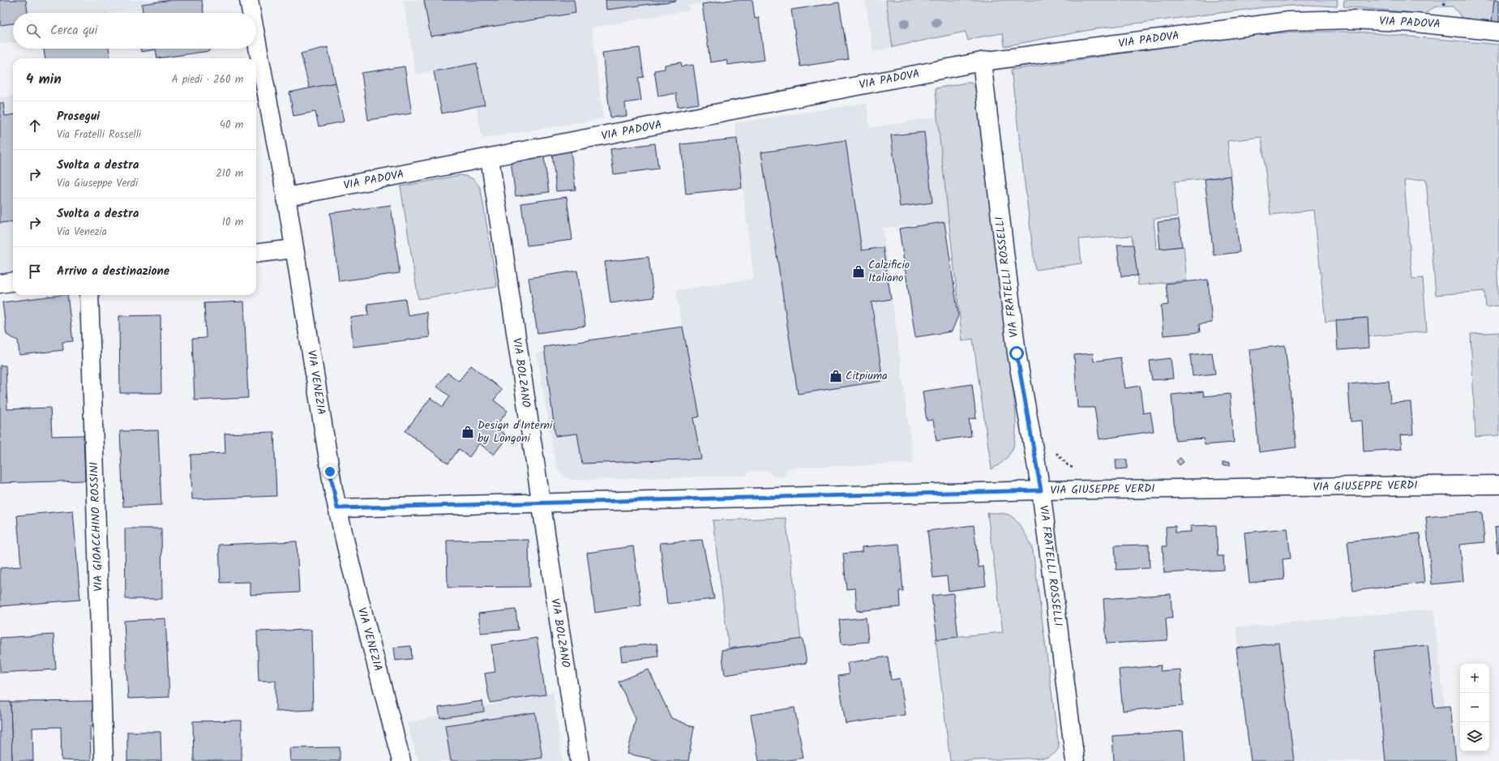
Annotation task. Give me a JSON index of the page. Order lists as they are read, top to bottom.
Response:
{
  "streets": {
    "street": [
      "VIA PADOVA",
      "VIA FRATELLI ROSSELLI",
      "VIA BOLZANO",
      "VIA VENEZIA",
      "VIA GIUSEPPE VERDI",
      "VIA GIOACCHINO ROSSINI"
    ]
  },
  "crossings": [
    ["VIA PADOVA", "VIA FRATELLI ROSSELLI"],
    ["VIA PADOVA", "VIA BOLZANO"],
    ["VIA PADOVA", "VIA VENEZIA"],
    ["VIA FRATELLI ROSSELLI", "VIA GIUSEPPE VERDI"],
    ["VIA BOLZANO", "VIA GIUSEPPE VERDI"],
    ["VIA VENEZIA", "VIA GIUSEPPE VERDI"]
  ],
  "places": {
    "shop": ["Calzificio Italiano", "Citpiuma", "Design d'Interni by Longoni"]
  },
  "page": {
    "search": "Cerca qui",
    "heading": ["4 min", "A piedi · 260 m"],
    "list": [
      ["Prosegui", "Via Fratelli Rosselli", "40 m"],
      ["Svolta a destra", "Via Giuseppe Verdi", "210 m"],
      ["Svolta a destra", "Via Venezia", "10 m"],
      "Arrivo a destinazione"
    ],
    "map_buttons": ["+", "−"]
  }
}
